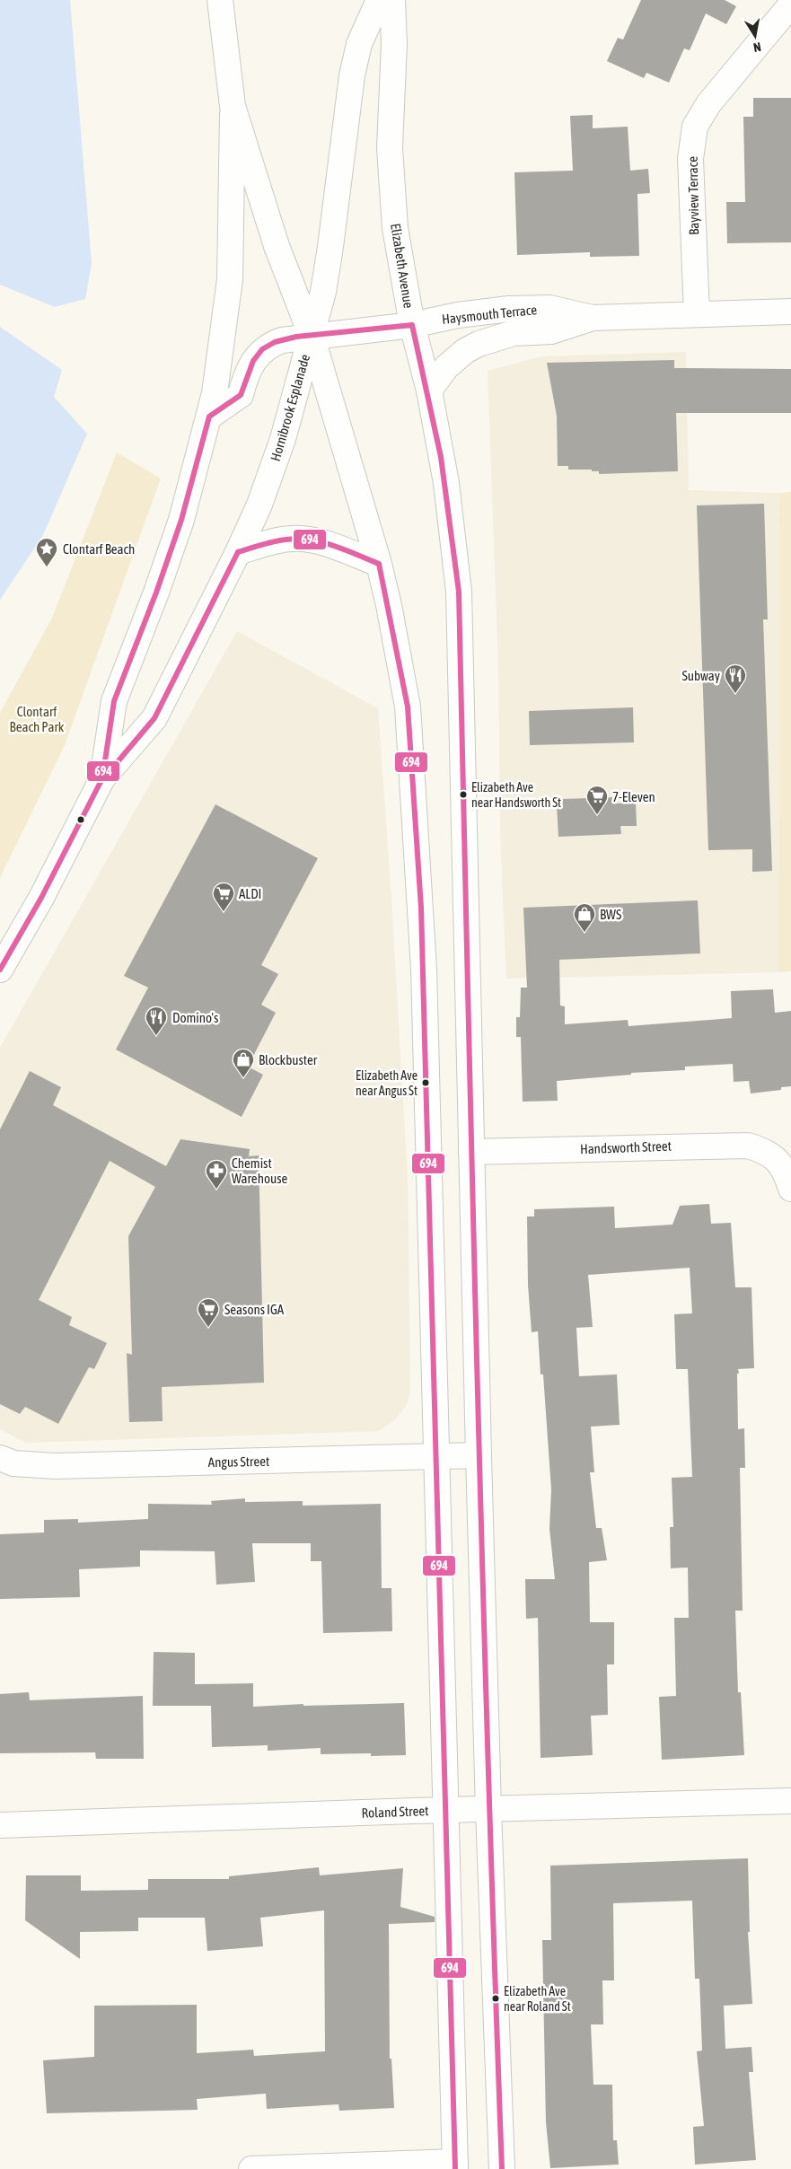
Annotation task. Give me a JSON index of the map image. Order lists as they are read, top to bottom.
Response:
{
  "streets": {
    "main road": [
      "Bayview Terrace",
      "Elizabeth Avenue",
      "Haysmouth Terrace",
      "Hornibrook Esplanade",
      "Handsworth Street",
      "Angus Street",
      "Roland Street"
    ]
  },
  "crossings": [
    ["Bayview Terrace", "Haysmouth Terrace"],
    ["Elizabeth Avenue", "Haysmouth Terrace"],
    ["Elizabeth Avenue", "Handsworth Street"],
    ["Elizabeth Avenue", "Angus Street"],
    ["Elizabeth Avenue", "Roland Street"],
    ["Haysmouth Terrace", "Hornibrook Esplanade"]
  ],
  "parks": ["Clontarf Beach Park"],
  "places": {
    "place": ["Clontarf Beach"],
    "restaurant": ["Subway", "Domino's"],
    "other": ["Elizabeth Ave near Handsworth St", "Elizabeth Ave near Angus St", "Elizabeth Ave near Roland St"],
    "supermarket": ["7-Eleven", "ALDI", "Seasons IGA"],
    "shop": ["BWS", "Blockbuster"],
    "pharmacy": ["Chemist Warehouse"]
  },
  "lines": ["transit line 694"],
  "north": "bottom"
}
